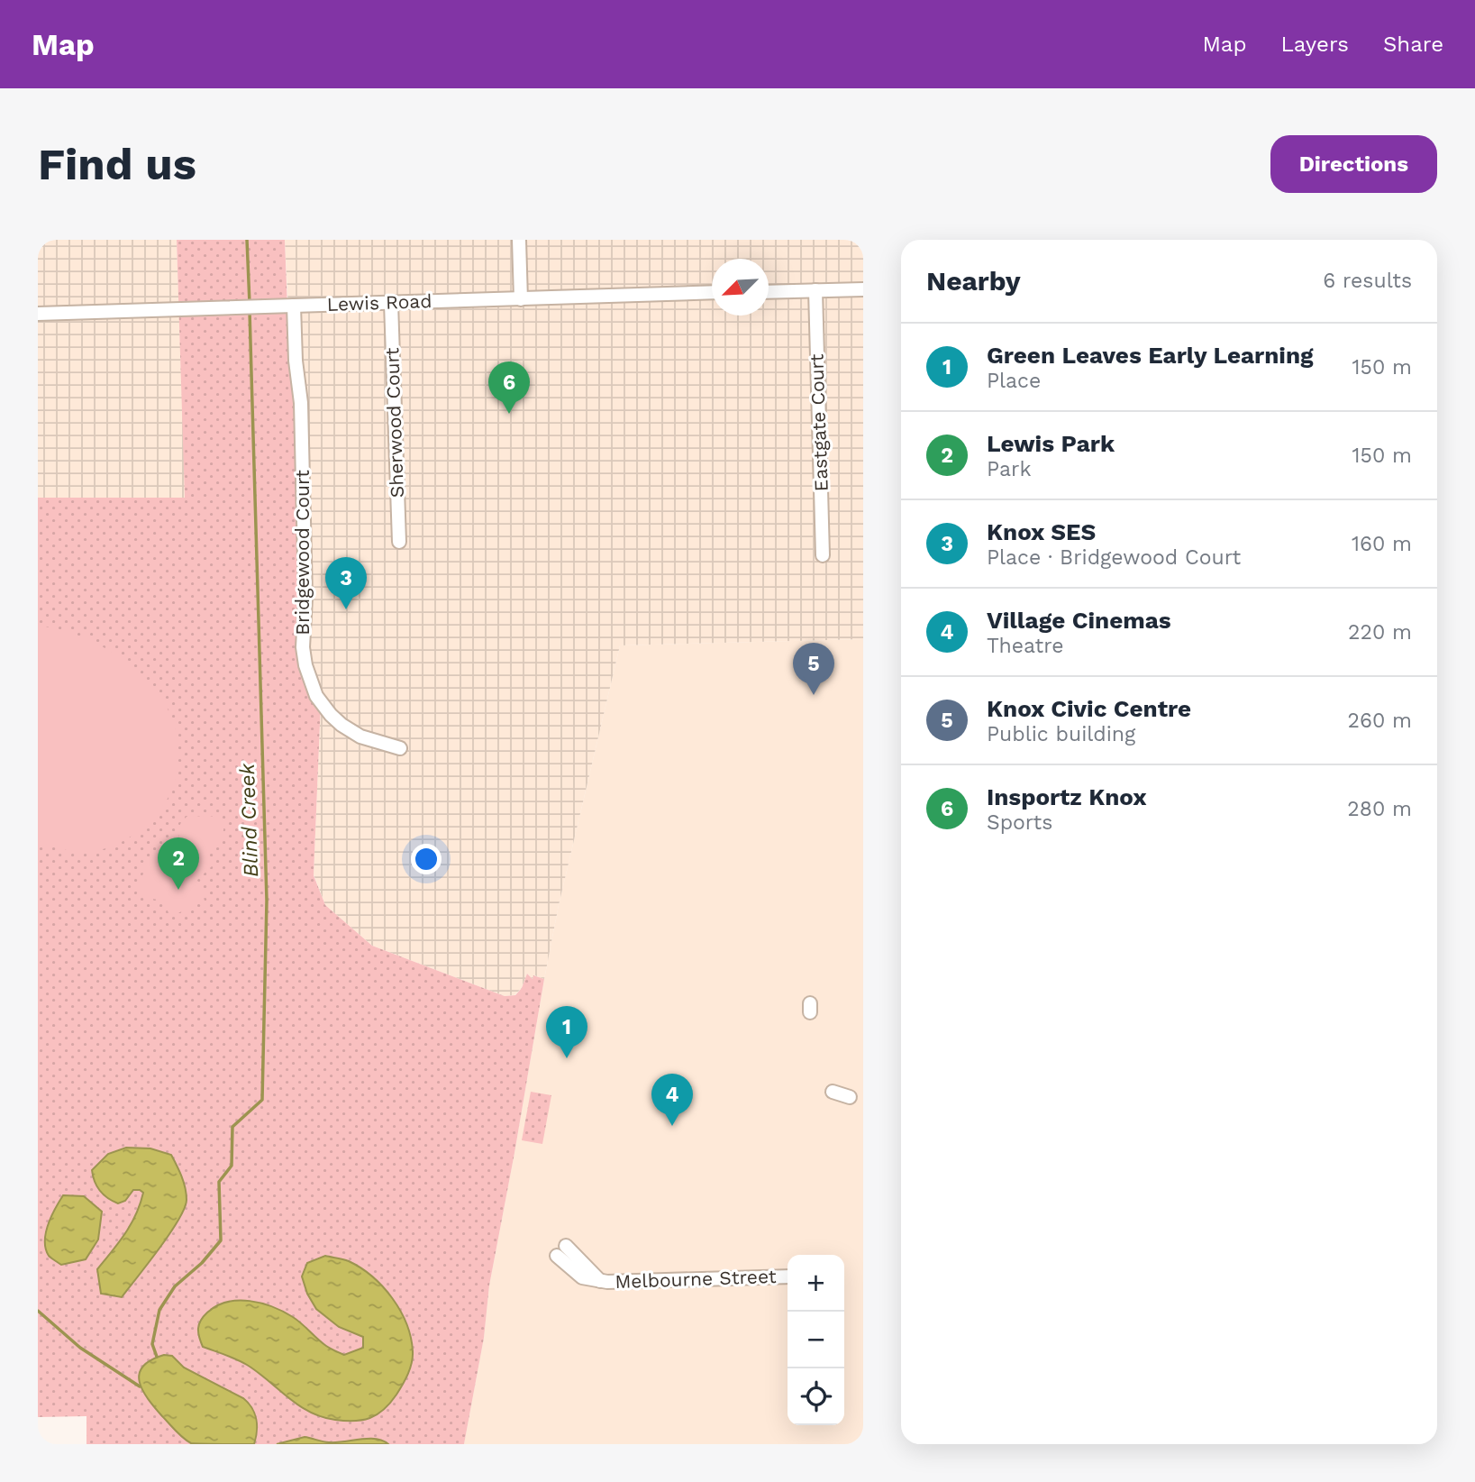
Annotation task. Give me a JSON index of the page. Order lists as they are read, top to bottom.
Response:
{
  "streets": {
    "street": [
      "Lewis Road",
      "Sherwood Court",
      "Eastgate Court",
      "Bridgewood Court",
      "Melbourne Street"
    ]
  },
  "crossings": [
    ["Lewis Road", "Sherwood Court"],
    ["Lewis Road", "Bridgewood Court"]
  ],
  "water": ["Blind Creek"],
  "north": "bottom left",
  "page": {
    "header": "Map",
    "nav": ["Map", "Layers", "Share"],
    "buttons": "Directions",
    "title": "Find us",
    "heading": ["Nearby", "6 results"],
    "list": [
      {
        "mark": "1",
        "name": "Green Leaves Early Learning",
        "note": "Place",
        "value": "150 m"
      },
      {
        "mark": "2",
        "name": "Lewis Park",
        "note": "Park",
        "value": "150 m"
      },
      {
        "mark": "3",
        "name": "Knox SES",
        "note": "Place · Bridgewood Court",
        "value": "160 m"
      },
      {
        "mark": "4",
        "name": "Village Cinemas",
        "note": "Theatre",
        "value": "220 m"
      },
      {
        "mark": "5",
        "name": "Knox Civic Centre",
        "note": "Public building",
        "value": "260 m"
      },
      {
        "mark": "6",
        "name": "Insportz Knox",
        "note": "Sports",
        "value": "280 m"
      }
    ],
    "pins": [
      "6",
      "3",
      "5",
      "2",
      "1",
      "4"
    ],
    "map_buttons": ["+", "−"]
  }
}
